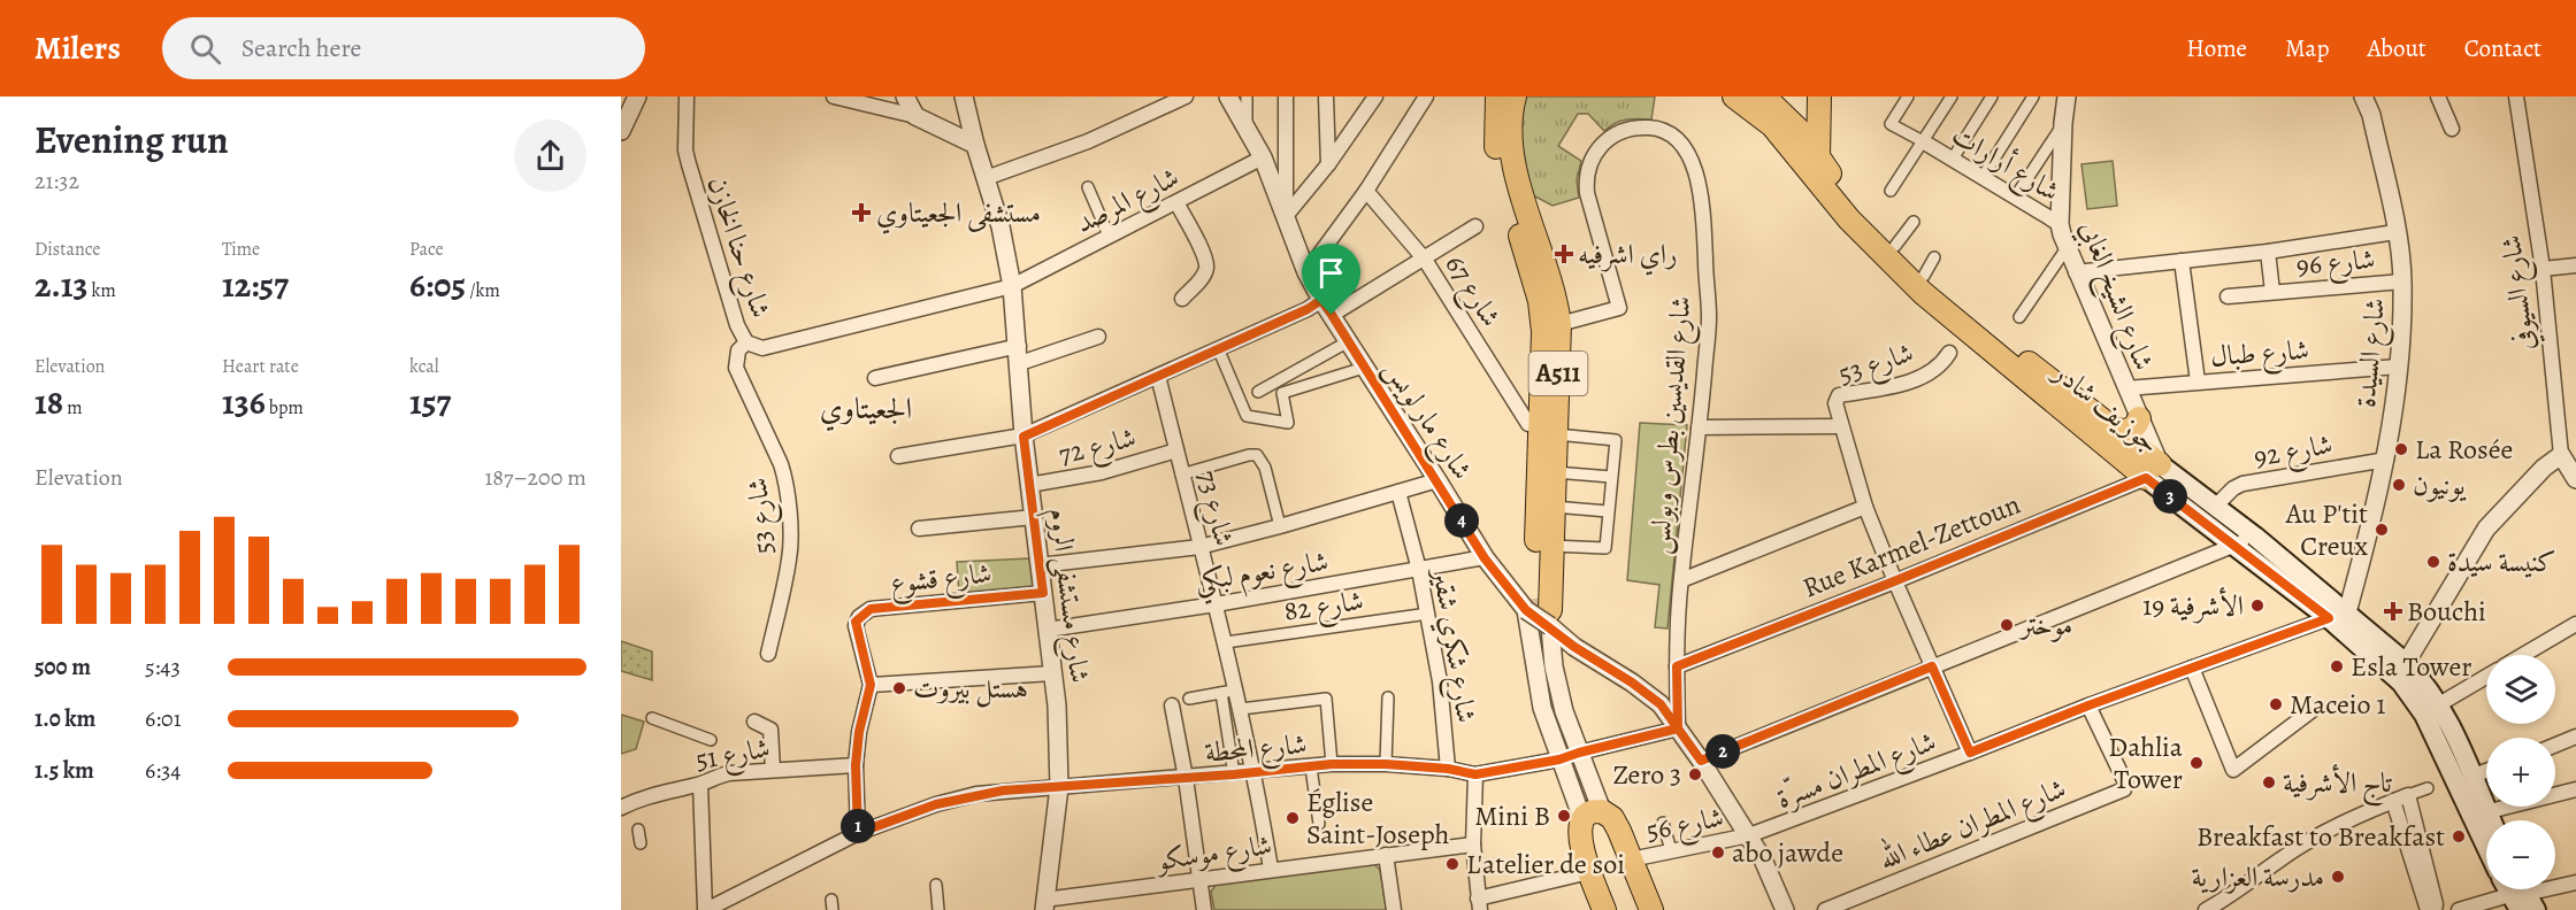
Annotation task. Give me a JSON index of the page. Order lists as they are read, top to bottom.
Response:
{
  "streets": {
    "highway": ["A511", "جوزيف شادر"],
    "street": [
      "شارع أرارات",
      "شارع المرصد",
      "شارع حنا الخازن",
      "شارع 96",
      "شارع 67",
      "شارع السيوفي",
      "شارع الشيخ الغابي",
      "شارع طبال",
      "شارع السيدة",
      "شارع 53",
      "شارع مار لويس",
      "شارع القديسين بطرس وبولس",
      "شارع 72",
      "شارع 92",
      "شارع 73",
      "Rue Karmel-Zettoun",
      "شارع نعوم لبكي",
      "شارع قشوع",
      "شارع مستشفى الروم",
      "شارع 82",
      "شارع شكري شقير",
      "شارع المحطة",
      "شارع 51",
      "شارع المطران مسرّة",
      "شارع 56",
      "شارع المطران عطاء الله",
      "شارع موسكو"
    ]
  },
  "crossings": [
    ["شارع أرارات", "شارع الشيخ الغابي"],
    ["شارع المرصد", "شارع حنا الخازن"],
    ["شارع المرصد", "شارع مار لويس"],
    ["شارع المرصد", "شارع مستشفى الروم"],
    ["شارع حنا الخازن", "شارع 53"],
    ["شارع حنا الخازن", "شارع مستشفى الروم"],
    ["شارع 96", "شارع السيدة"],
    ["شارع الشيخ الغابي", "شارع طبال"],
    ["شارع الشيخ الغابي", "جوزيف شادر"],
    ["شارع الشيخ الغابي", "Rue Karmel-Zettoun"],
    ["شارع طبال", "شارع السيدة"],
    ["شارع السيدة", "جوزيف شادر"],
    ["شارع السيدة", "شارع 92"],
    ["شارع السيدة", "شارع المطران مسرّة"],
    ["A511", "شارع مار لويس"],
    ["A511", "شارع القديسين بطرس وبولس"],
    ["جوزيف شادر", "شارع 92"],
    ["جوزيف شادر", "Rue Karmel-Zettoun"],
    ["جوزيف شادر", "شارع المطران مسرّة"],
    ["شارع مار لويس", "شارع القديسين بطرس وبولس"],
    ["شارع مار لويس", "شارع نعوم لبكي"],
    ["شارع مار لويس", "شارع المحطة"],
    ["شارع مار لويس", "شارع المطران مسرّة"],
    ["شارع مار لويس", "شارع 56"],
    ["شارع القديسين بطرس وبولس", "Rue Karmel-Zettoun"],
    ["شارع القديسين بطرس وبولس", "شارع المحطة"],
    ["شارع 72", "شارع 73"],
    ["شارع 72", "شارع مستشفى الروم"],
    ["شارع 73", "شارع نعوم لبكي"],
    ["شارع 73", "شارع 82"],
    ["شارع 73", "شارع المحطة"],
    ["شارع 73", "شارع موسكو"],
    ["شارع نعوم لبكي", "شارع مستشفى الروم"],
    ["شارع نعوم لبكي", "شارع شكري شقير"],
    ["شارع قشوع", "شارع مستشفى الروم"],
    ["شارع قشوع", "شارع المحطة"],
    ["شارع قشوع", "شارع 51"],
    ["شارع مستشفى الروم", "شارع المحطة"],
    ["شارع مستشفى الروم", "شارع موسكو"],
    ["شارع 82", "شارع شكري شقير"],
    ["شارع شكري شقير", "شارع المحطة"],
    ["شارع المطران مسرّة", "شارع 56"],
    ["شارع المطران مسرّة", "شارع المطران عطاء الله"]
  ],
  "districts": ["الجعيتاوي"],
  "places": {
    "health": ["مستشفى الجعيتاوي", "راي اشرفيه", "Bouchi"],
    "other": [
      "La Rosée",
      "يونيون",
      "Au P'tit Creux",
      "كنيسة سيدة",
      "الأشرفية 19",
      "موختر",
      "Esla Tower",
      "هستل بيروت",
      "Maceio 1",
      "Dahlia Tower",
      "Zero 3",
      "تاج الأشرفية",
      "Mini B",
      "Église Saint-Joseph",
      "Breakfast to Breakfast",
      "abo jawde",
      "L'atelier de soi",
      "مدرسة العزارية"
    ]
  },
  "page": {
    "header": "Milers",
    "search": "Search here",
    "nav": [
      "Home",
      "Map",
      "About",
      "Contact"
    ],
    "heading": ["Evening run", "21:32"],
    "stats": [
      ["Distance", "2.13 km"],
      ["Time", "12:57"],
      ["Pace", "6:05 /km"],
      ["Elevation", "18 m"],
      ["Heart rate", "136 bpm"],
      ["kcal", "157"]
    ],
    "chart": ["Elevation", "187–200 m"],
    "pins": [
      "3",
      "4",
      "2",
      "1"
    ],
    "list": [
      {
        "name": "500 m",
        "note": "5:43"
      },
      {
        "name": "1.0 km",
        "note": "6:01"
      },
      {
        "name": "1.5 km",
        "note": "6:34"
      }
    ],
    "map_buttons": ["+", "−"]
  }
}
